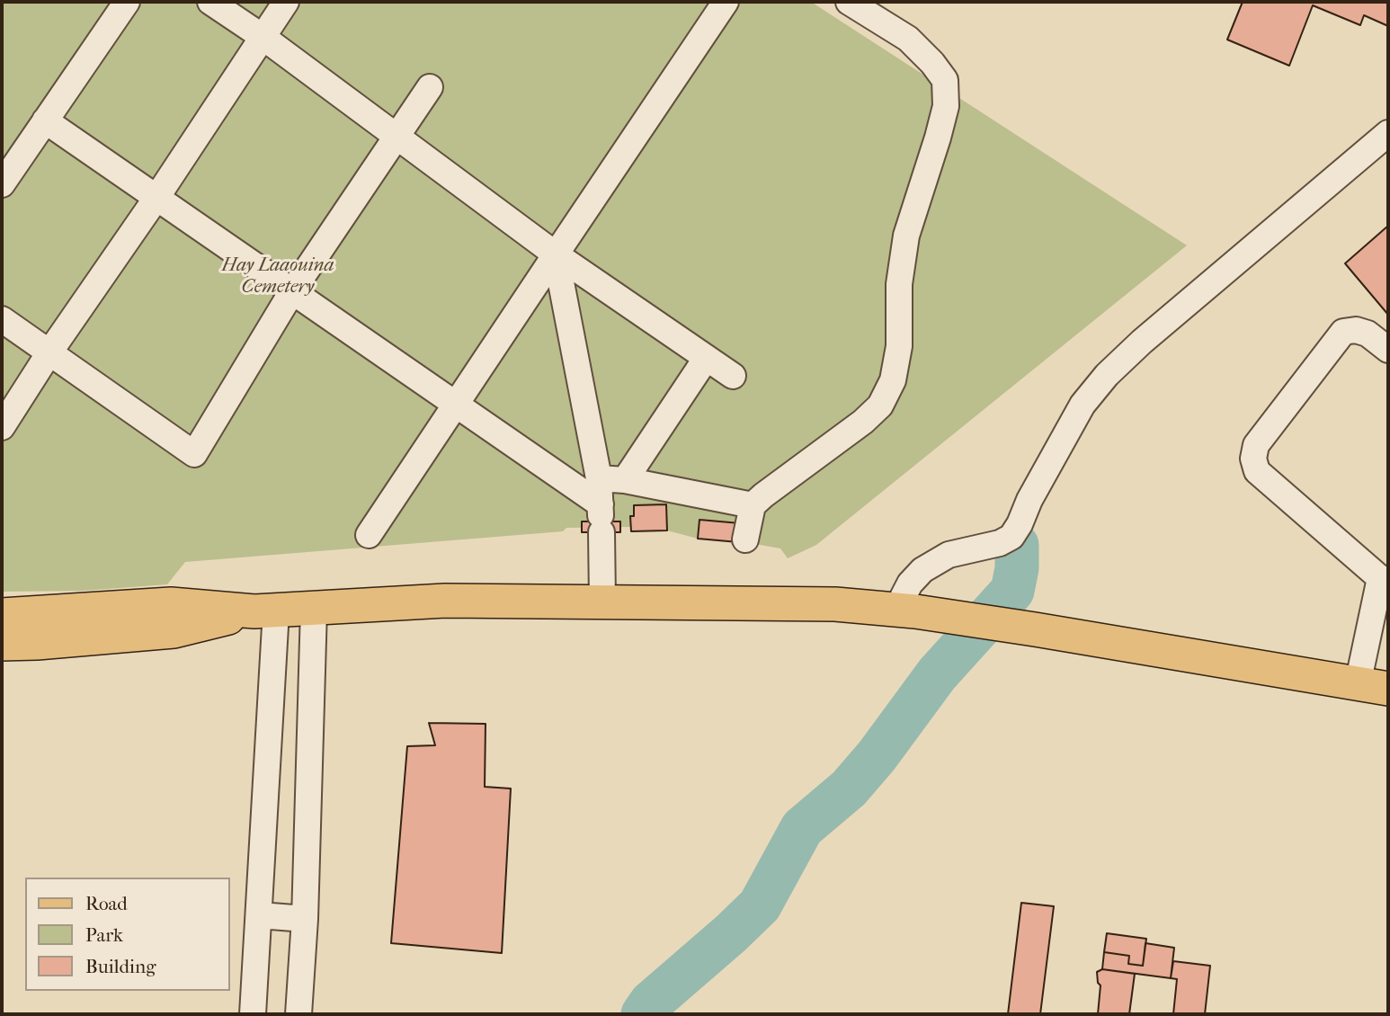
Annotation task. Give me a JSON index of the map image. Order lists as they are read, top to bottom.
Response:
{
  "parks": ["Hay Laaouina Cemetery"],
  "legend": ["Road", "Park", "Building"]
}
